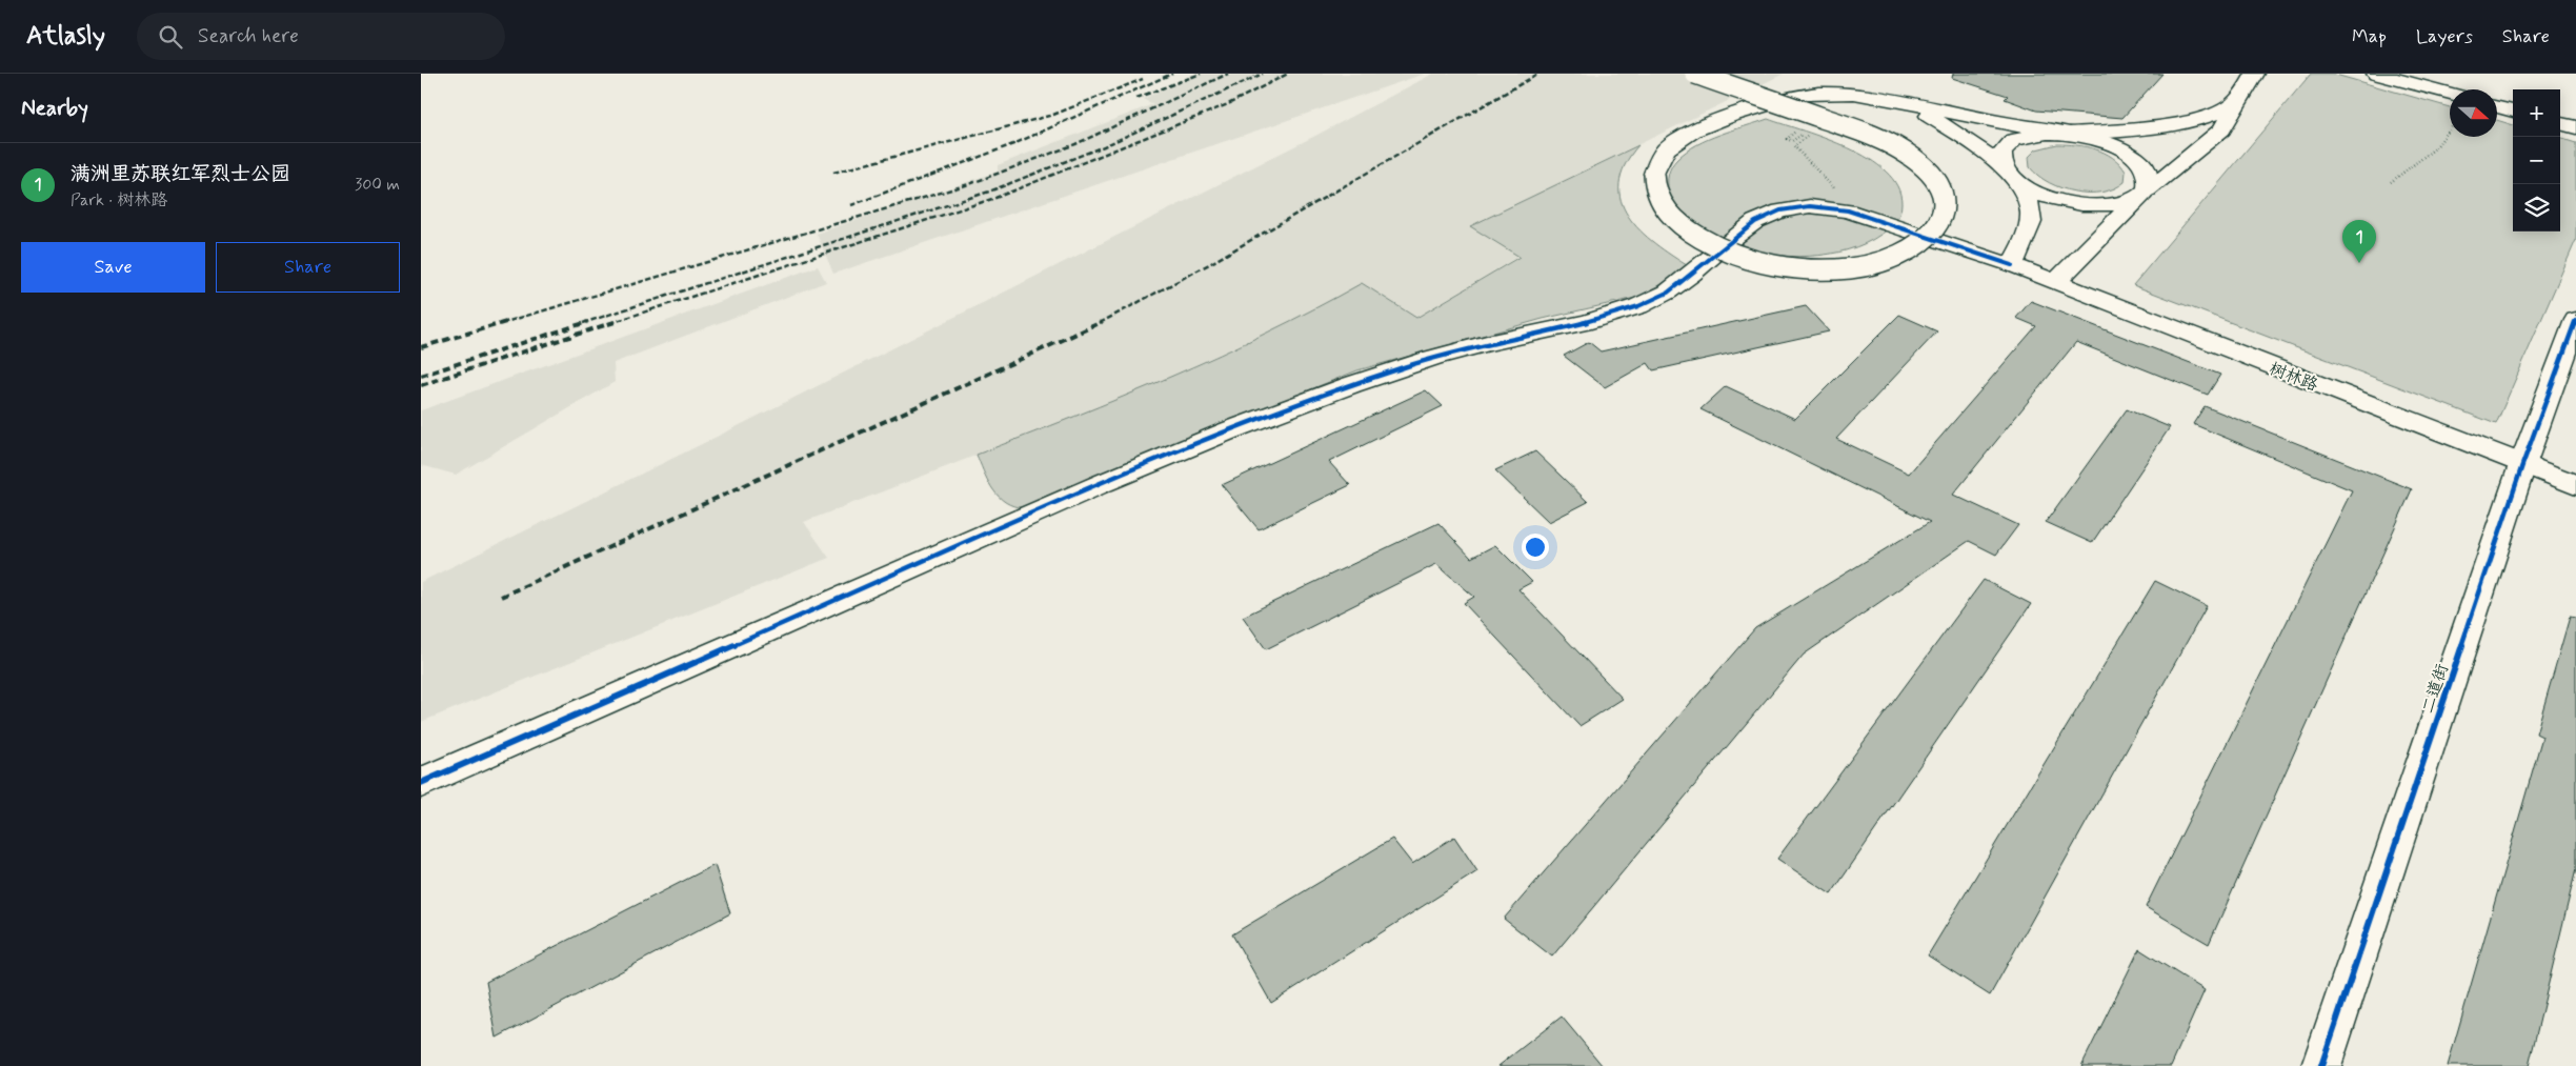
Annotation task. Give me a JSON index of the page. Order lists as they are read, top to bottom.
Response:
{
  "streets": {
    "street": ["树林路", "二道街"]
  },
  "crossings": [
    ["树林路", "二道街"]
  ],
  "north": "right",
  "page": {
    "header": "Atlasly",
    "search": "Search here",
    "nav": ["Map", "Layers", "Share"],
    "heading": "Nearby",
    "map_buttons": ["+", "−"],
    "list": [
      {
        "mark": "1",
        "name": "满洲里苏联红军烈士公园",
        "note": "Park · 树林路",
        "value": "300 m"
      }
    ],
    "pins": "1",
    "buttons": ["Save", "Share"]
  }
}
